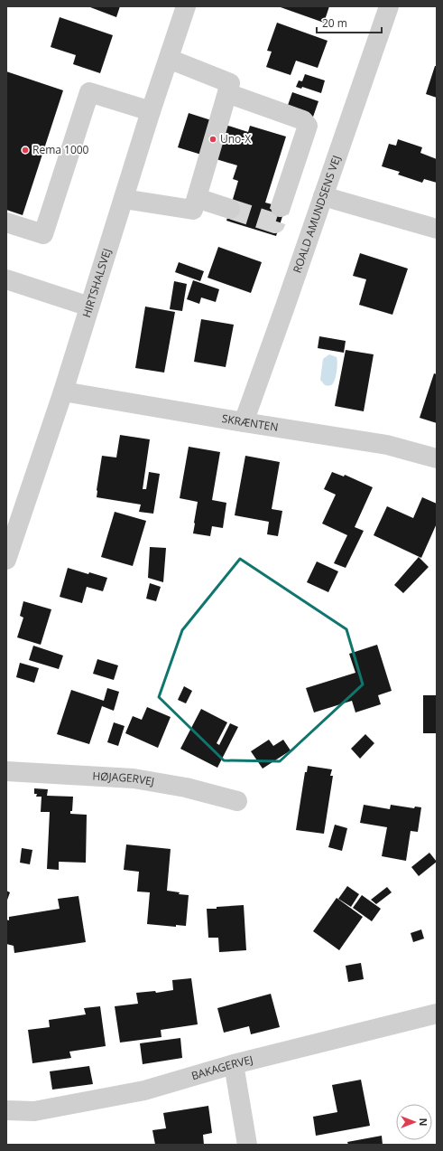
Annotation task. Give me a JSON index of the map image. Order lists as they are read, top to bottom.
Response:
{
  "streets": {
    "street": [
      "ROALD AMUNDSENS VEJ",
      "HIRTSHALSVEJ",
      "SKRÆNTEN",
      "HØJAGERVEJ",
      "BAKAGERVEJ"
    ]
  },
  "crossings": [
    ["ROALD AMUNDSENS VEJ", "SKRÆNTEN"],
    ["HIRTSHALSVEJ", "SKRÆNTEN"]
  ],
  "places": ["Uno-X", "Rema 1000"],
  "scale_bar": "20 m",
  "north": "right"
}
